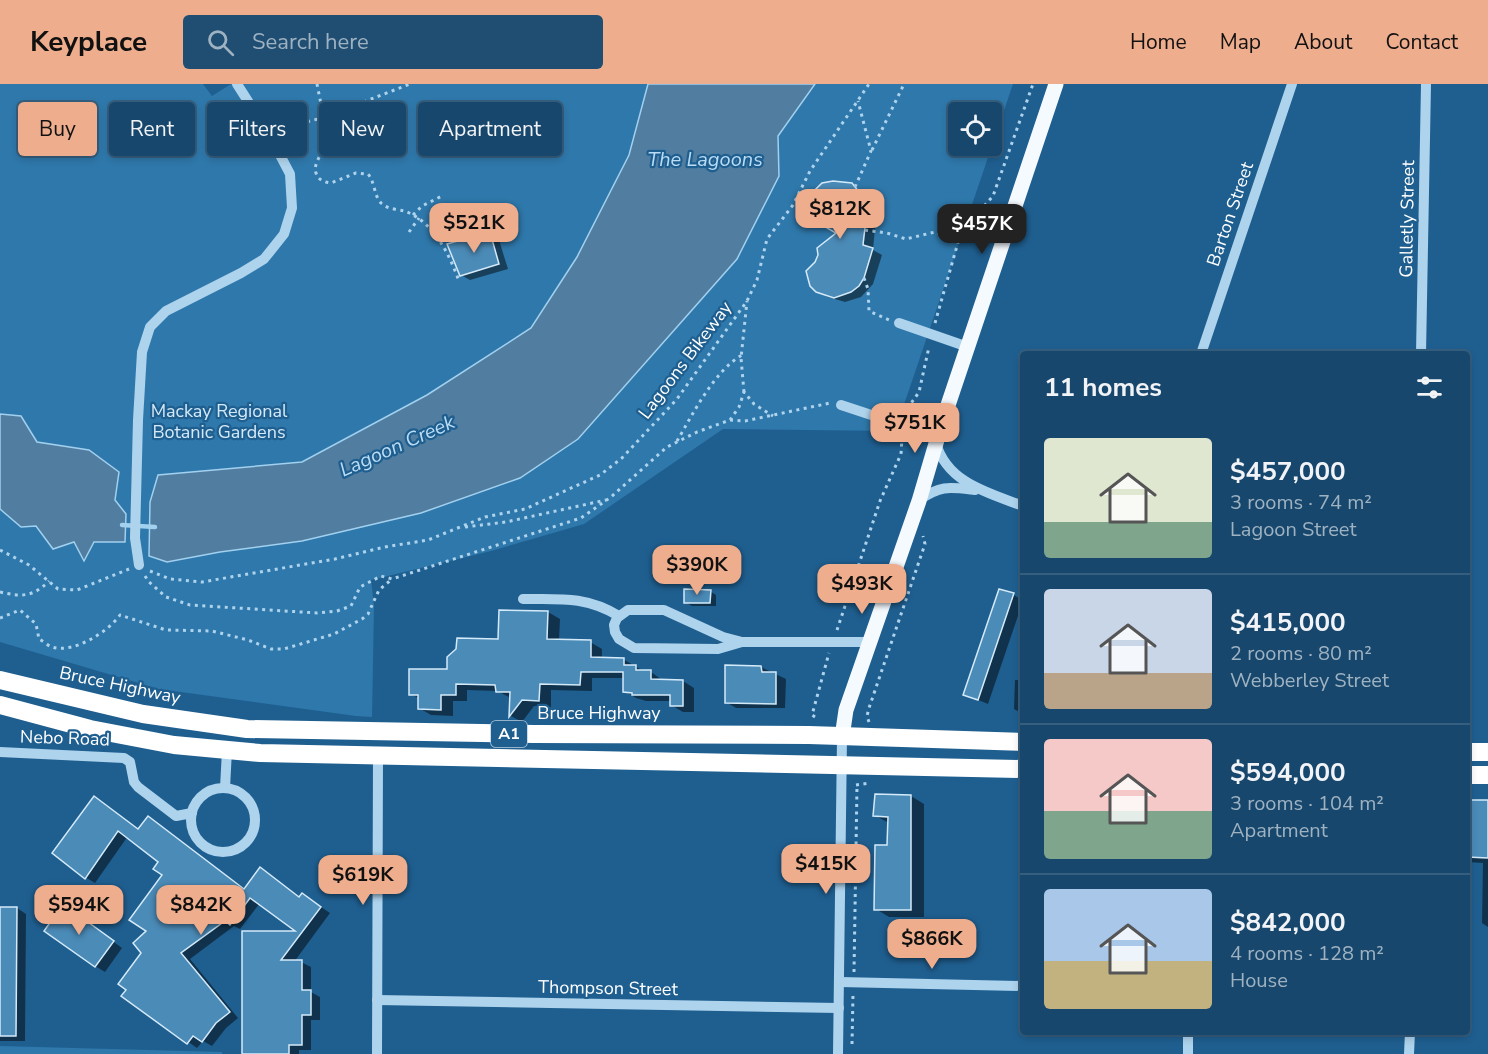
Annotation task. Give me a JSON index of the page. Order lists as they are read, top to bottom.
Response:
{
  "streets": {
    "highway": ["Bruce Highway", "A1"],
    "street": [
      "Barton Street",
      "Galletly Street",
      "Nebo Road",
      "Thompson Street"
    ],
    "path": ["Lagoons Bikeway"]
  },
  "water": ["The Lagoons", "Lagoon Creek"],
  "parks": ["Mackay Regional Botanic Gardens"],
  "page": {
    "header": "Keyplace",
    "search": "Search here",
    "nav": [
      "Home",
      "Map",
      "About",
      "Contact"
    ],
    "chip": [
      "Buy",
      "Rent",
      "Filters",
      "New",
      "Apartment"
    ],
    "price": [
      "$812K",
      "$521K",
      "$457K",
      "$751K",
      "$390K",
      "$493K",
      "$415K",
      "$619K",
      "$594K",
      "$842K",
      "$866K"
    ],
    "heading": "11 homes",
    "list": [
      {
        "name": "$457,000",
        "note": "3 rooms · 74 m² · Lagoon Street"
      },
      {
        "name": "$415,000",
        "note": "2 rooms · 80 m² · Webberley Street"
      },
      {
        "name": "$594,000",
        "note": "3 rooms · 104 m² · Apartment"
      },
      {
        "name": "$842,000",
        "note": "4 rooms · 128 m² · House"
      }
    ]
  }
}
